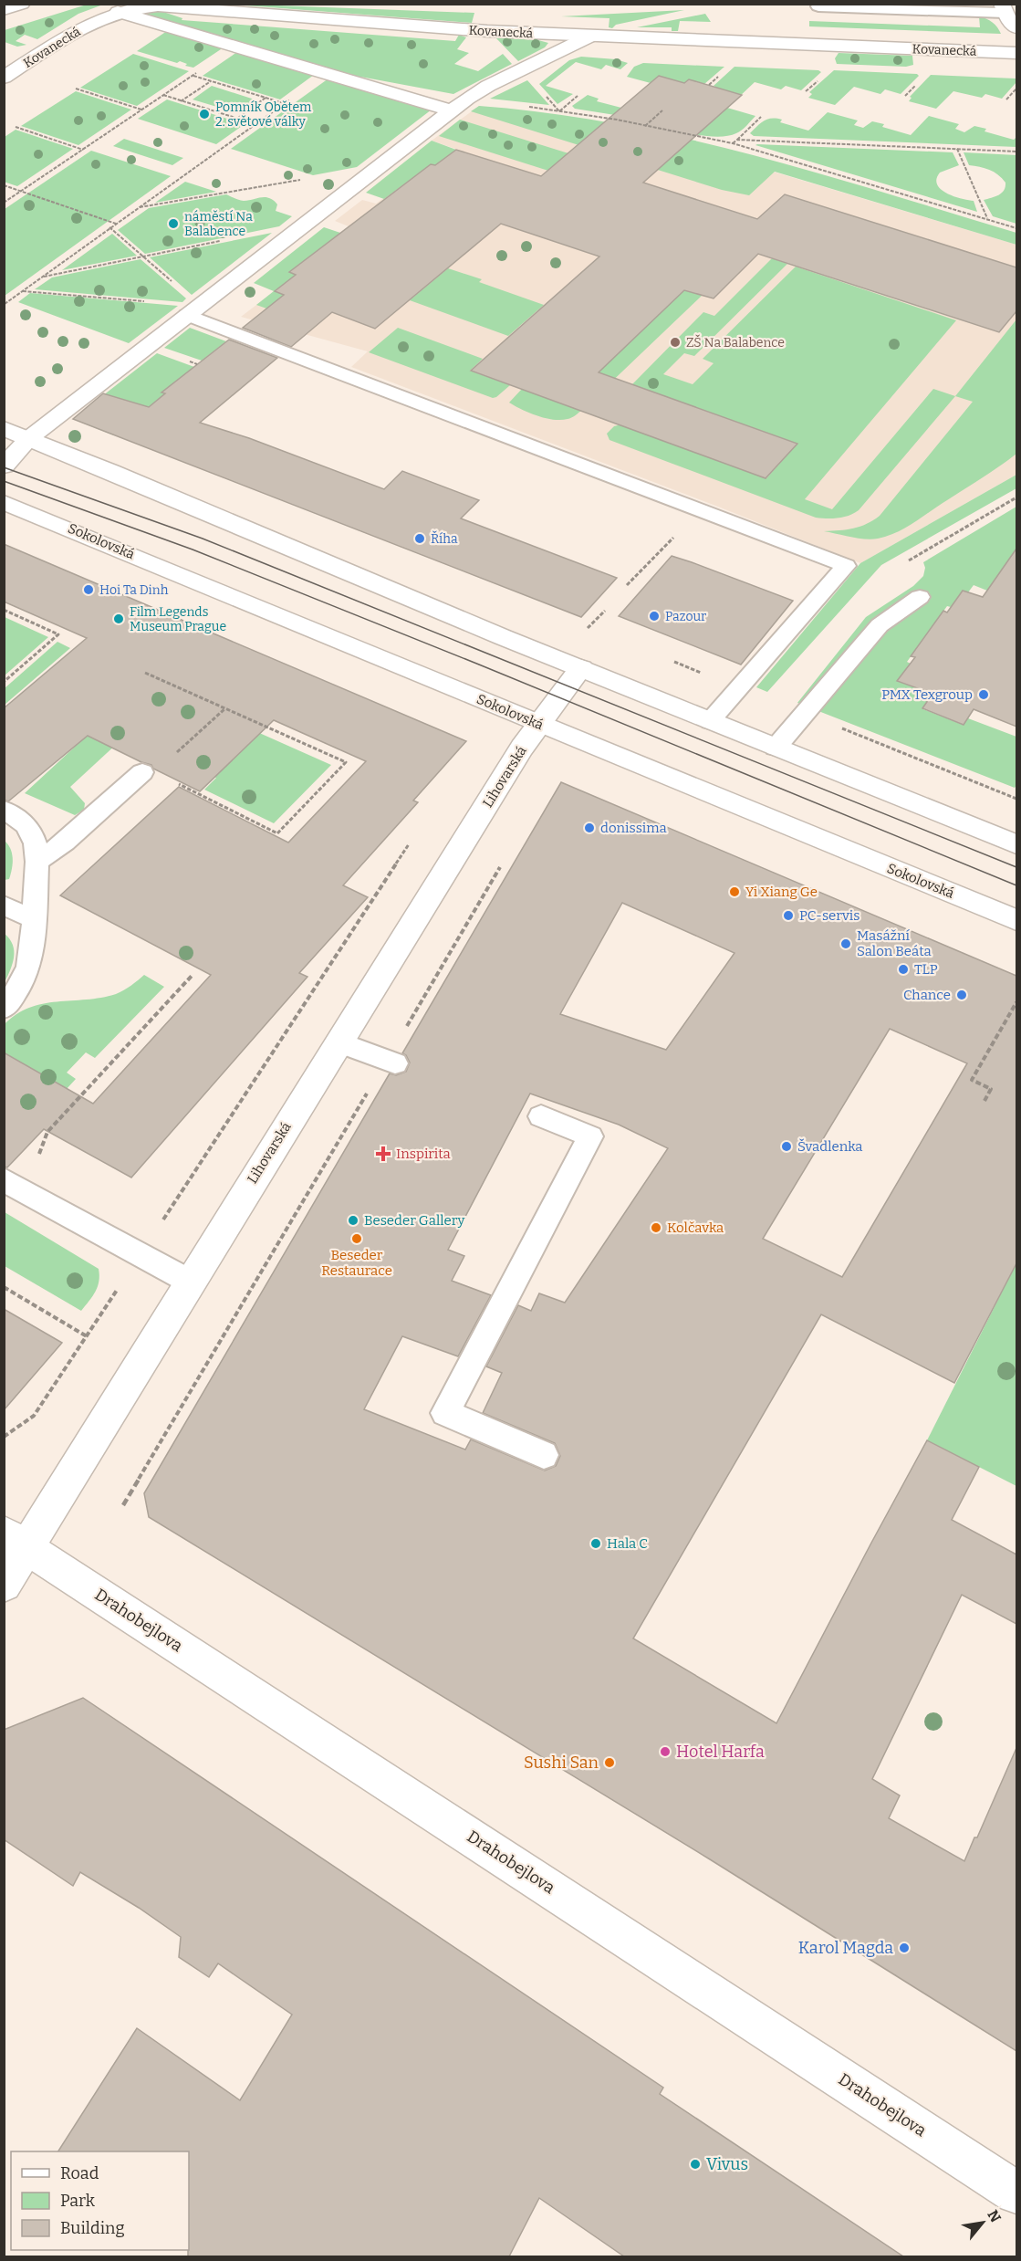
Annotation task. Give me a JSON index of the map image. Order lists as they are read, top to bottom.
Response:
{
  "streets": {
    "street": [
      "Kovanecká",
      "Sokolovská",
      "Lihovarská",
      "Drahobejlova"
    ]
  },
  "crossings": [
    ["Sokolovská", "Lihovarská"],
    ["Lihovarská", "Drahobejlova"]
  ],
  "places": {
    "other": [
      "Pomník Obětem 2. světové války",
      "náměstí Na Balabence",
      "ZŠ Na Balabence",
      "Říha",
      "Hoi Ta Dinh",
      "Pazour",
      "Film Legends Museum Prague",
      "PMX Texgroup",
      "donissima",
      "Yi Xiang Ge",
      "PC-servis",
      "Masážní Salon Beáta",
      "TLP",
      "Chance",
      "Švadlenka",
      "Beseder Gallery",
      "Kolčavka",
      "Beseder Restaurace",
      "Hala C",
      "Hotel Harfa",
      "Sushi San",
      "Karol Magda",
      "Vivus"
    ],
    "health": ["Inspirita"]
  },
  "legend": ["Road", "Park", "Building"],
  "north": "top right"
}
